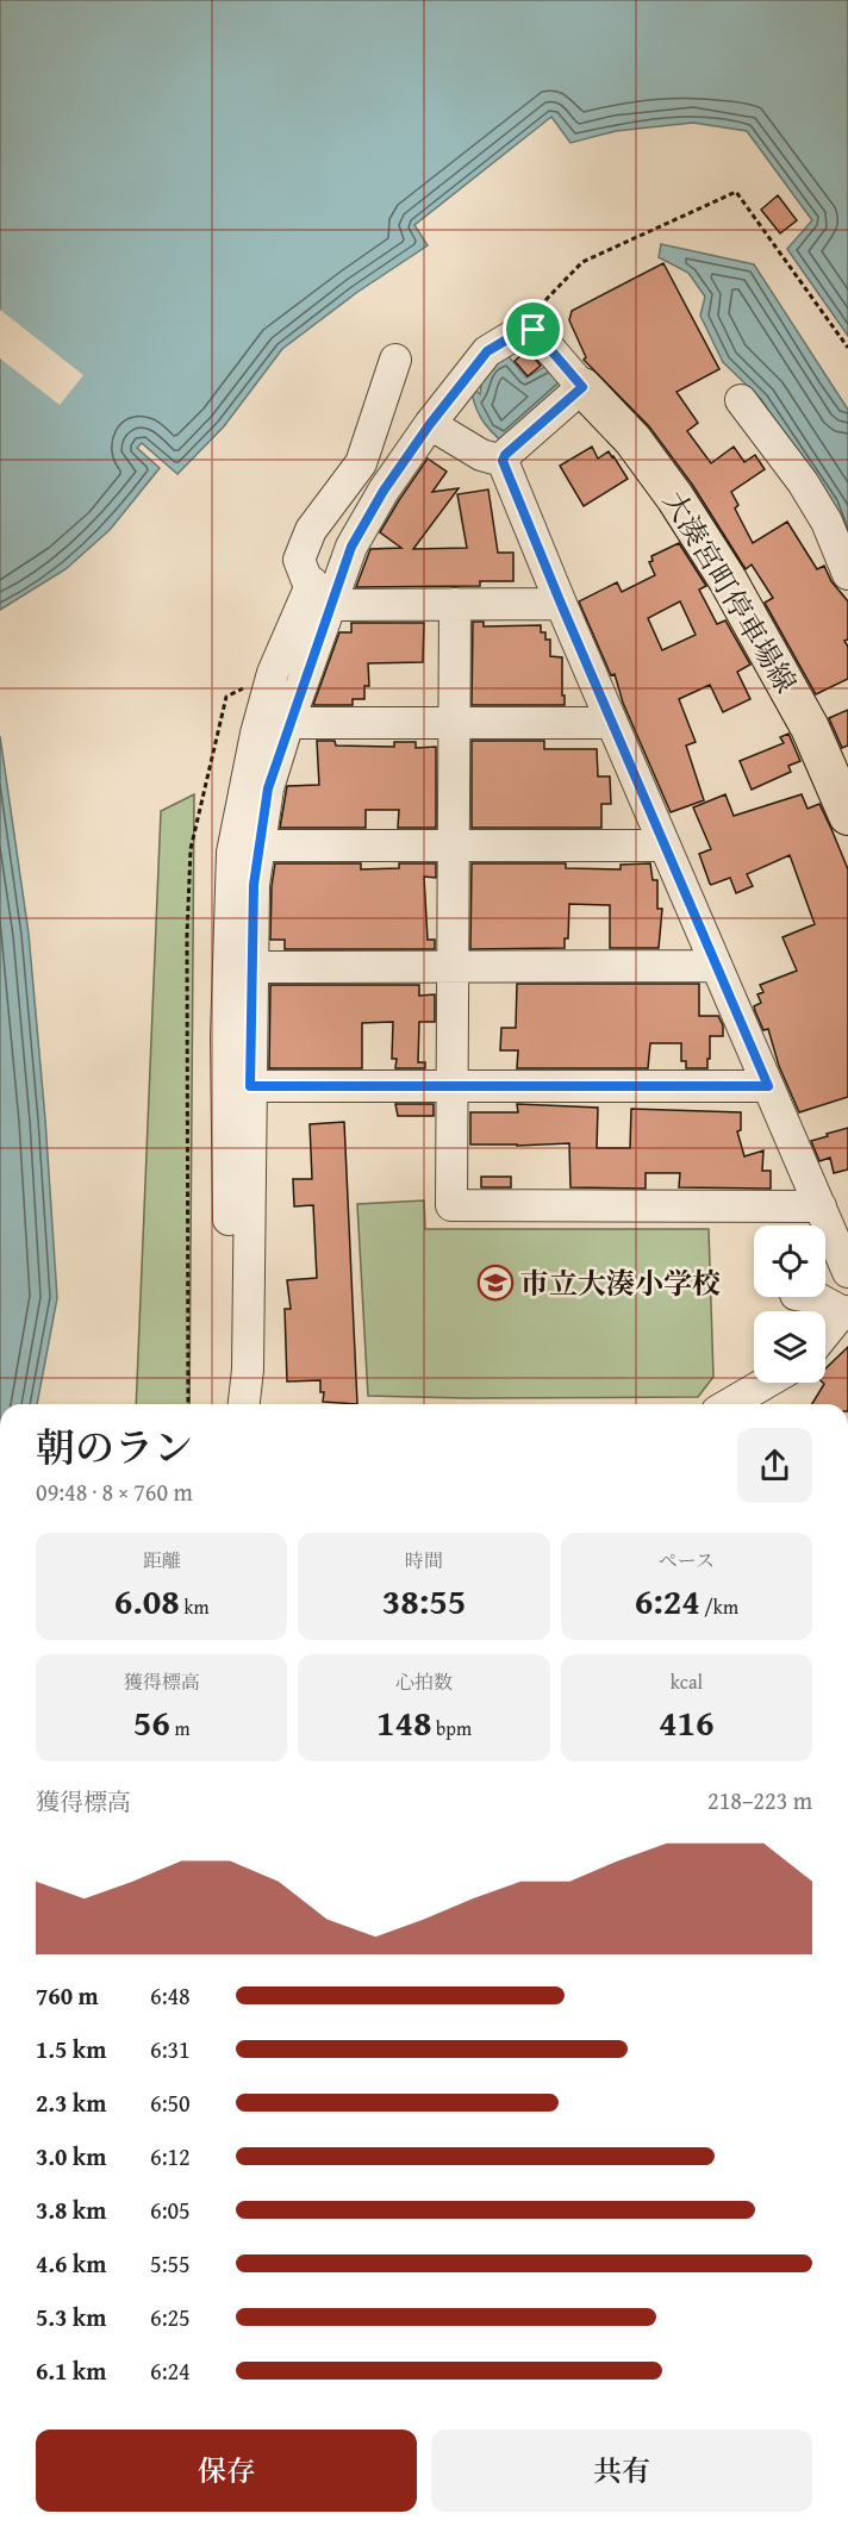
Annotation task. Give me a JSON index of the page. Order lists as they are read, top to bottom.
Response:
{
  "streets": {
    "main road": ["大湊宮町停車場線"]
  },
  "places": {
    "school or university": ["市立大湊小学校"]
  },
  "page": {
    "heading": ["朝のラン", "09:48 · 8 × 760 m"],
    "stats": [
      ["距離", "6.08 km"],
      ["時間", "38:55"],
      ["ペース", "6:24 /km"],
      ["獲得標高", "56 m"],
      ["心拍数", "148 bpm"],
      ["kcal", "416"]
    ],
    "chart": ["獲得標高", "218–223 m"],
    "list": [
      {
        "name": "760 m",
        "note": "6:48"
      },
      {
        "name": "1.5 km",
        "note": "6:31"
      },
      {
        "name": "2.3 km",
        "note": "6:50"
      },
      {
        "name": "3.0 km",
        "note": "6:12"
      },
      {
        "name": "3.8 km",
        "note": "6:05"
      },
      {
        "name": "4.6 km",
        "note": "5:55"
      },
      {
        "name": "5.3 km",
        "note": "6:25"
      },
      {
        "name": "6.1 km",
        "note": "6:24"
      }
    ],
    "buttons": ["保存", "共有"]
  }
}
